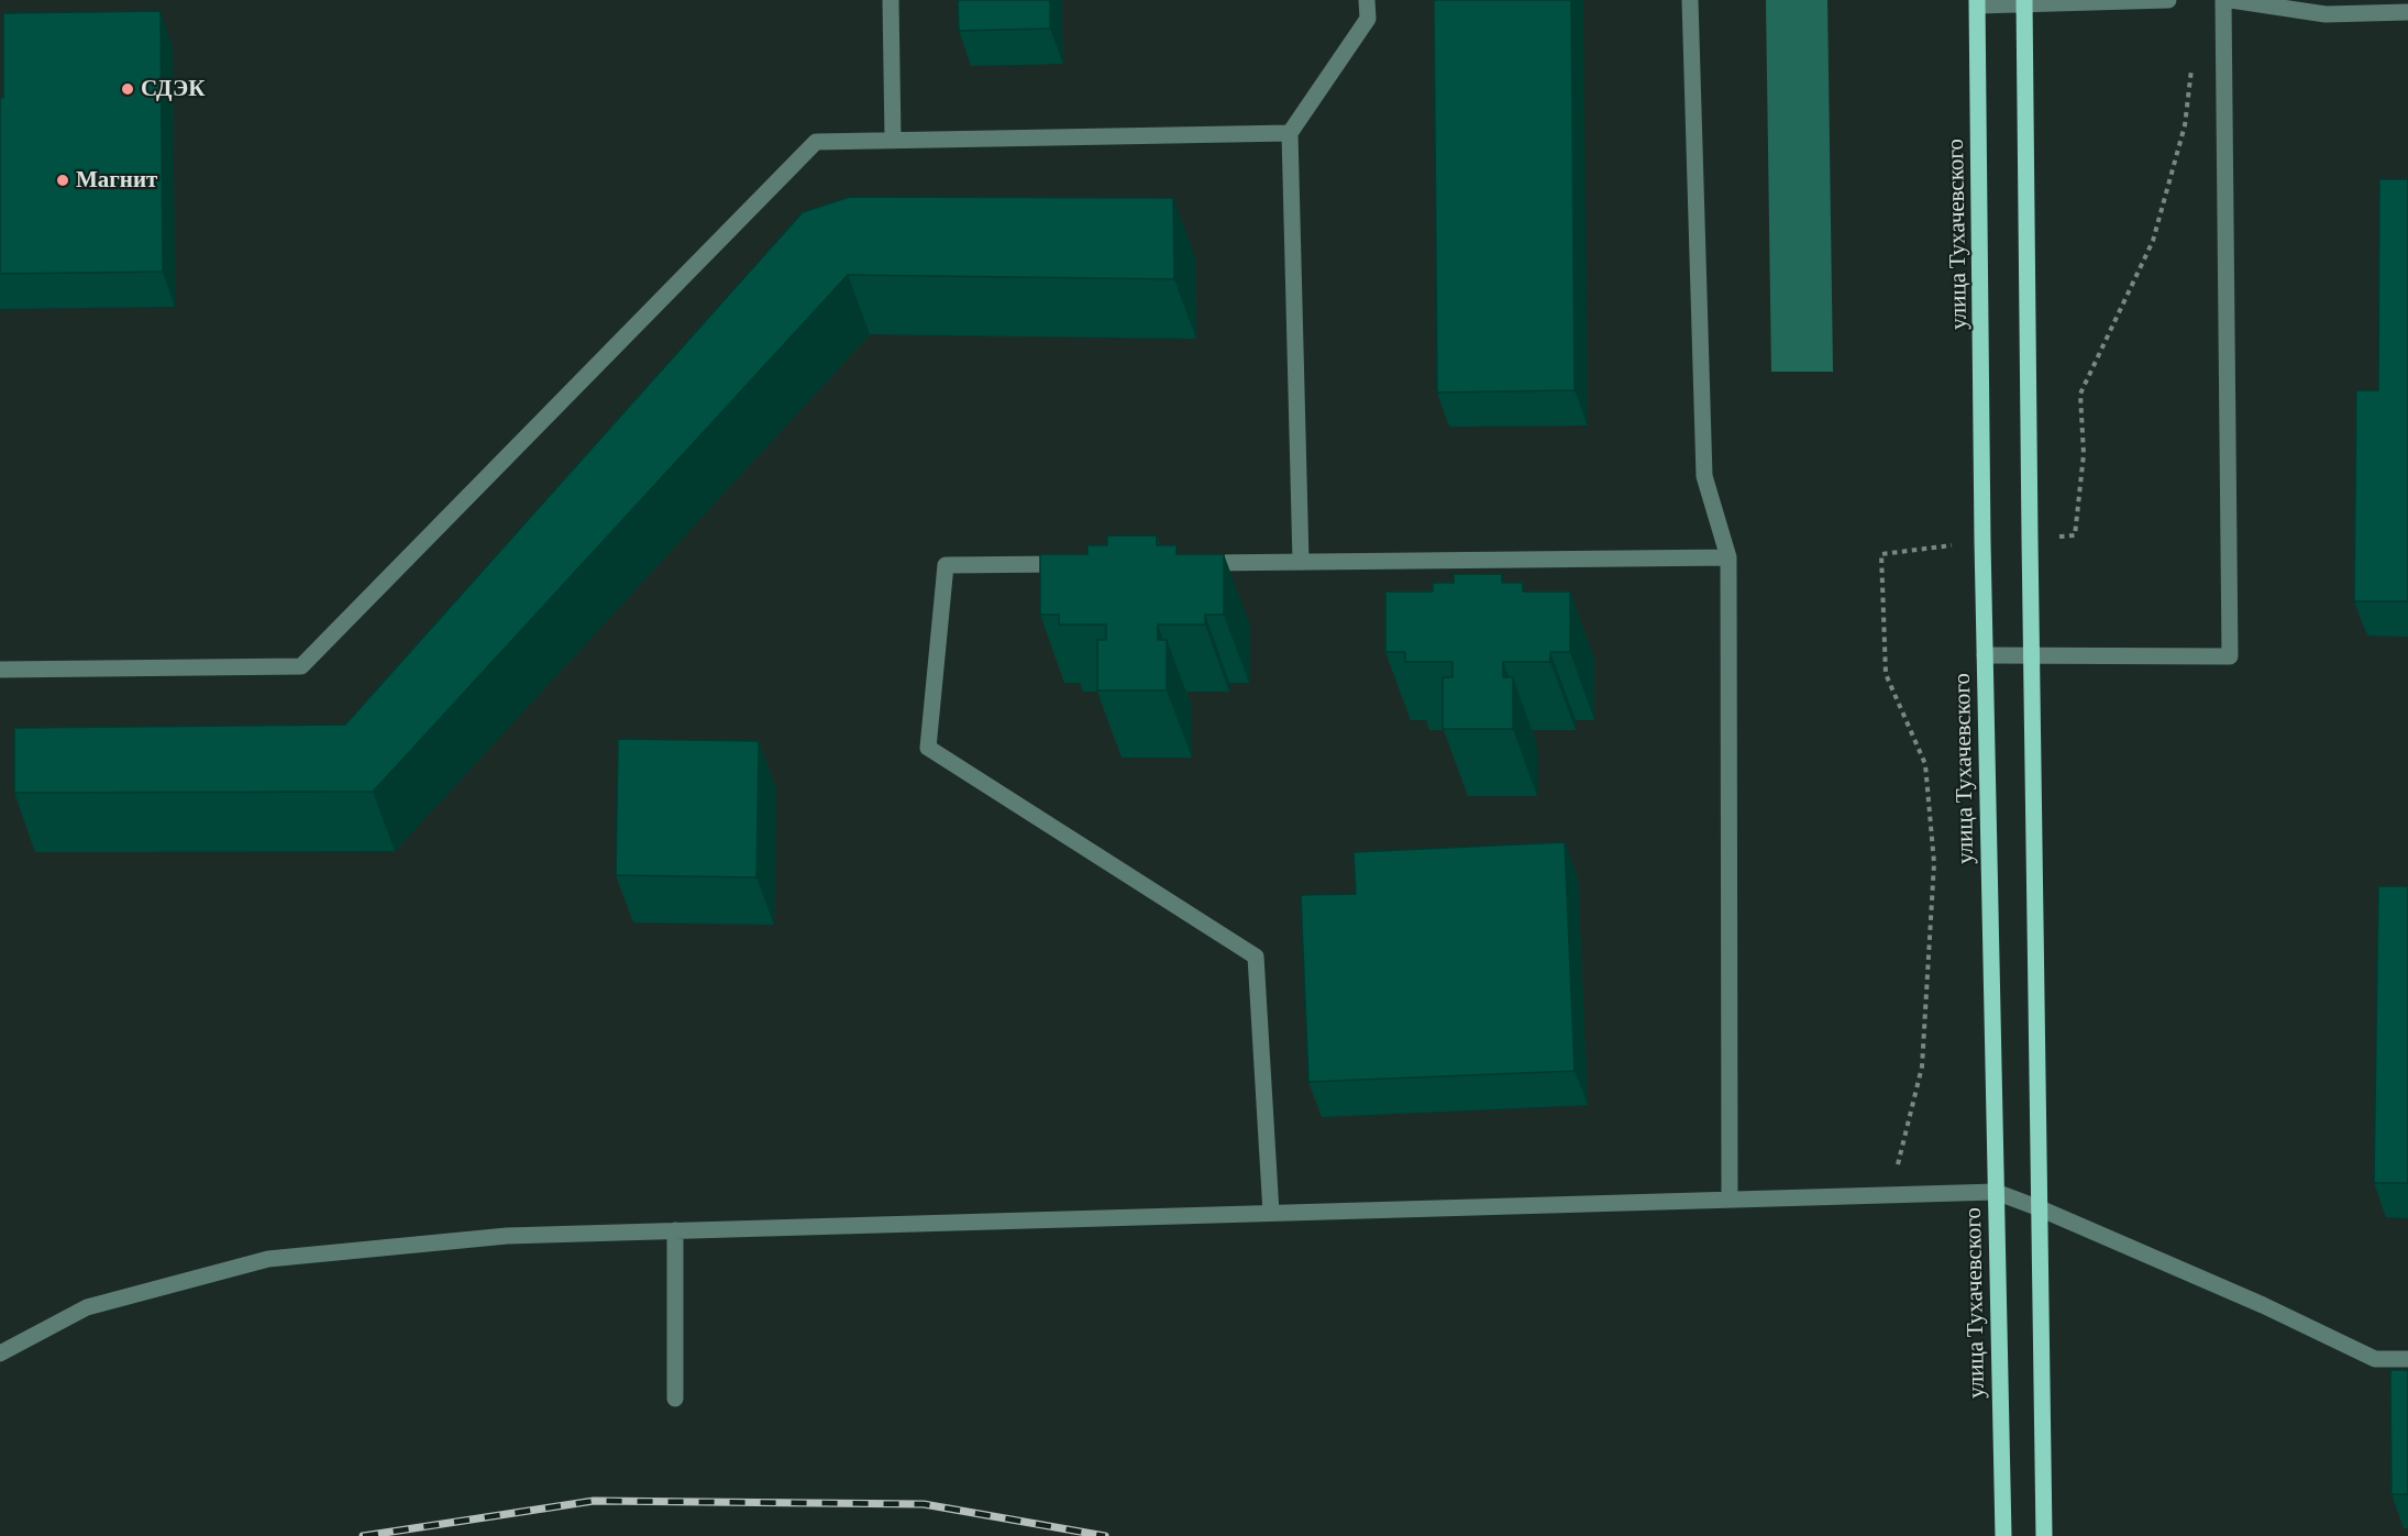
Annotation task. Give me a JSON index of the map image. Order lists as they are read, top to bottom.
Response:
{
  "streets": {
    "main road": ["улица Тухачевского"]
  },
  "places": ["СДЭК", "Магнит"]
}
